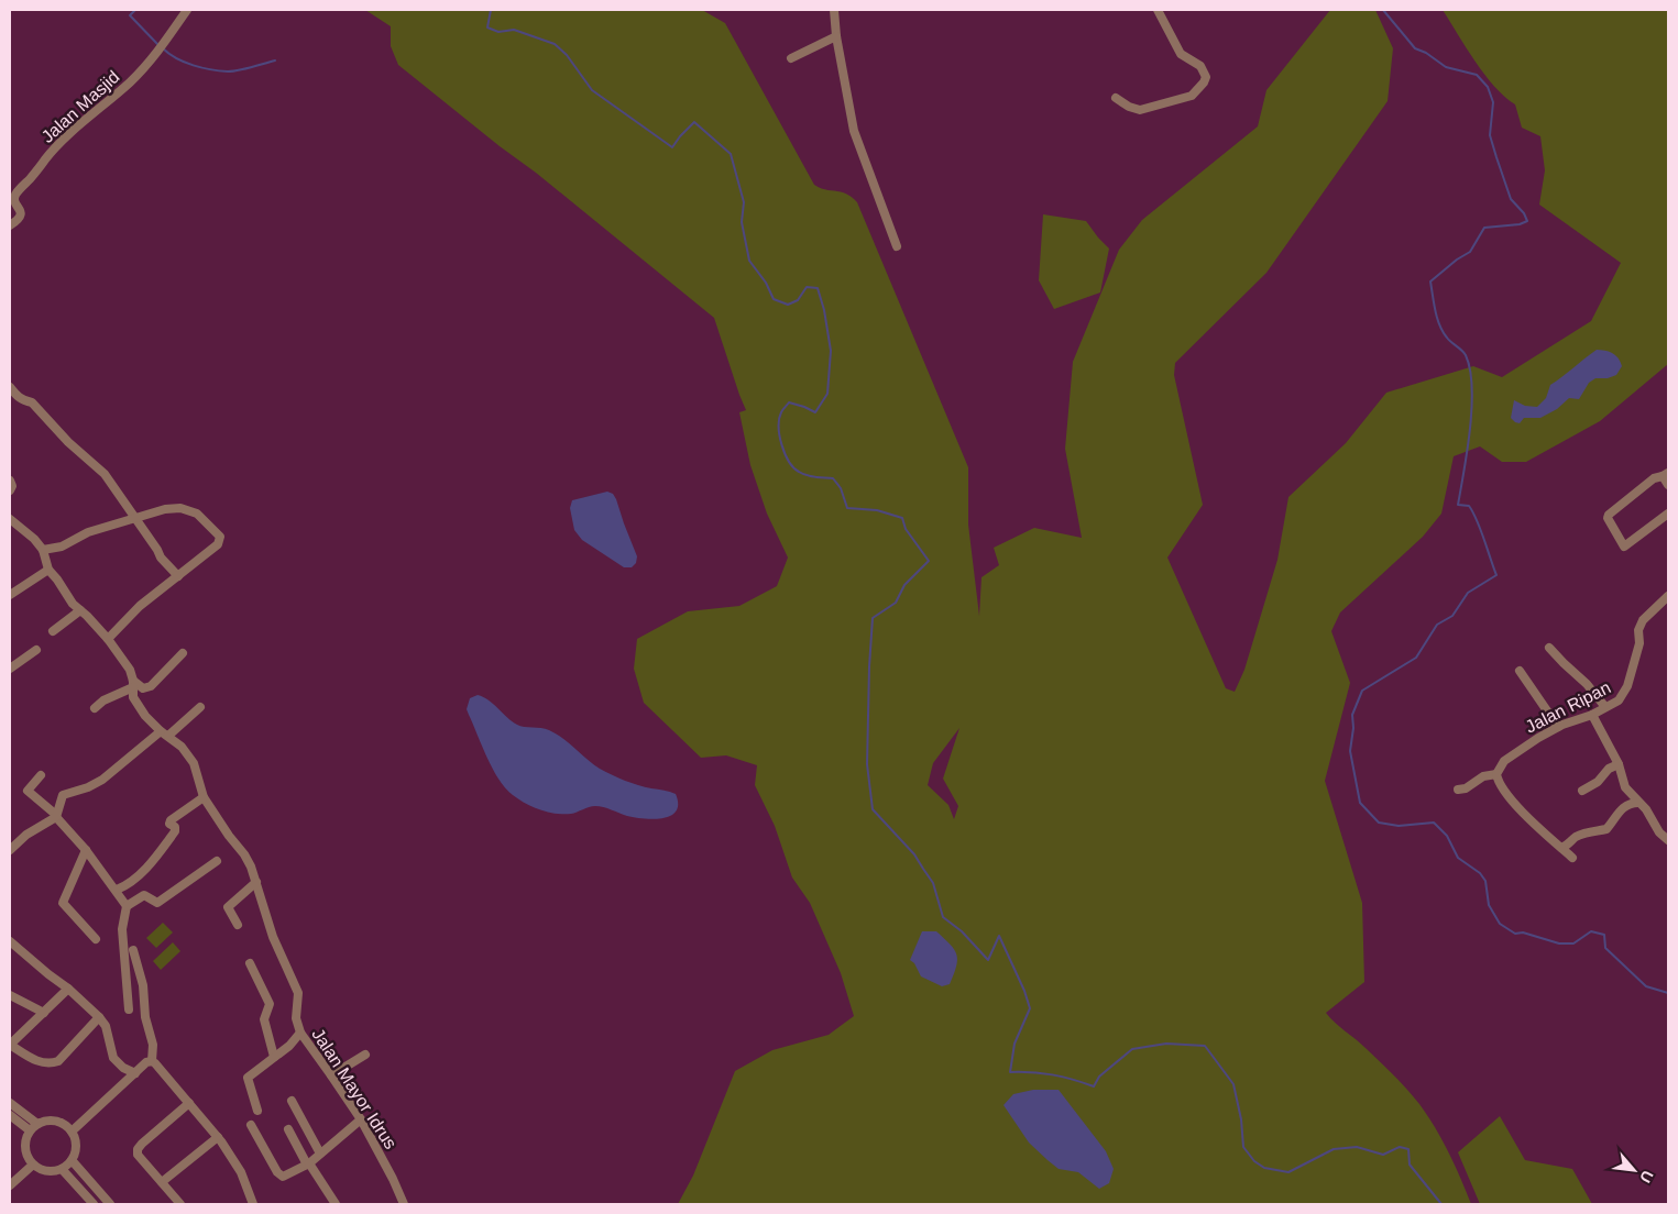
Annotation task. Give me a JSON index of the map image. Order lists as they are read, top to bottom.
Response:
{
  "streets": {
    "street": ["Jalan Masjid", "Jalan Ripan", "Jalan Mayor Idrus"]
  },
  "north": "bottom right"
}
